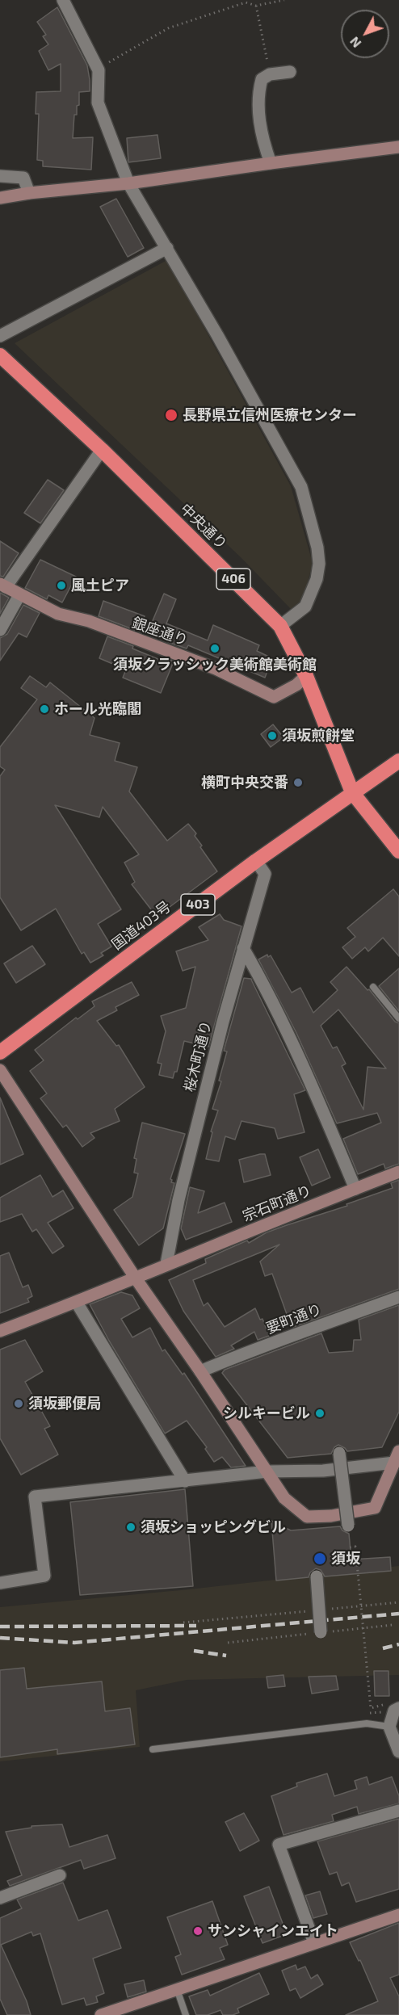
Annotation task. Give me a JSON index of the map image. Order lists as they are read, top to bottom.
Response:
{
  "streets": {
    "highway": [
      "中央通り",
      "406",
      "403",
      "国道403号"
    ],
    "street": [
      "銀座通り",
      "桜木町通り",
      "宗石町通り",
      "要町通り"
    ]
  },
  "crossings": [
    ["中央通り", "銀座通り"],
    ["中央通り", "国道403号"],
    ["国道403号", "桜木町通り"],
    ["桜木町通り", "宗石町通り"]
  ],
  "places": [
    "長野県立信州医療センター",
    "風土ピア",
    "須坂クラッシック美術館美術館",
    "ホール光臨閣",
    "須坂煎餅堂",
    "横町中央交番",
    "須坂郵便局",
    "シルキービル",
    "須坂ショッピングビル",
    "須坂",
    "サンシャインエイト"
  ],
  "north": "bottom left"
}
